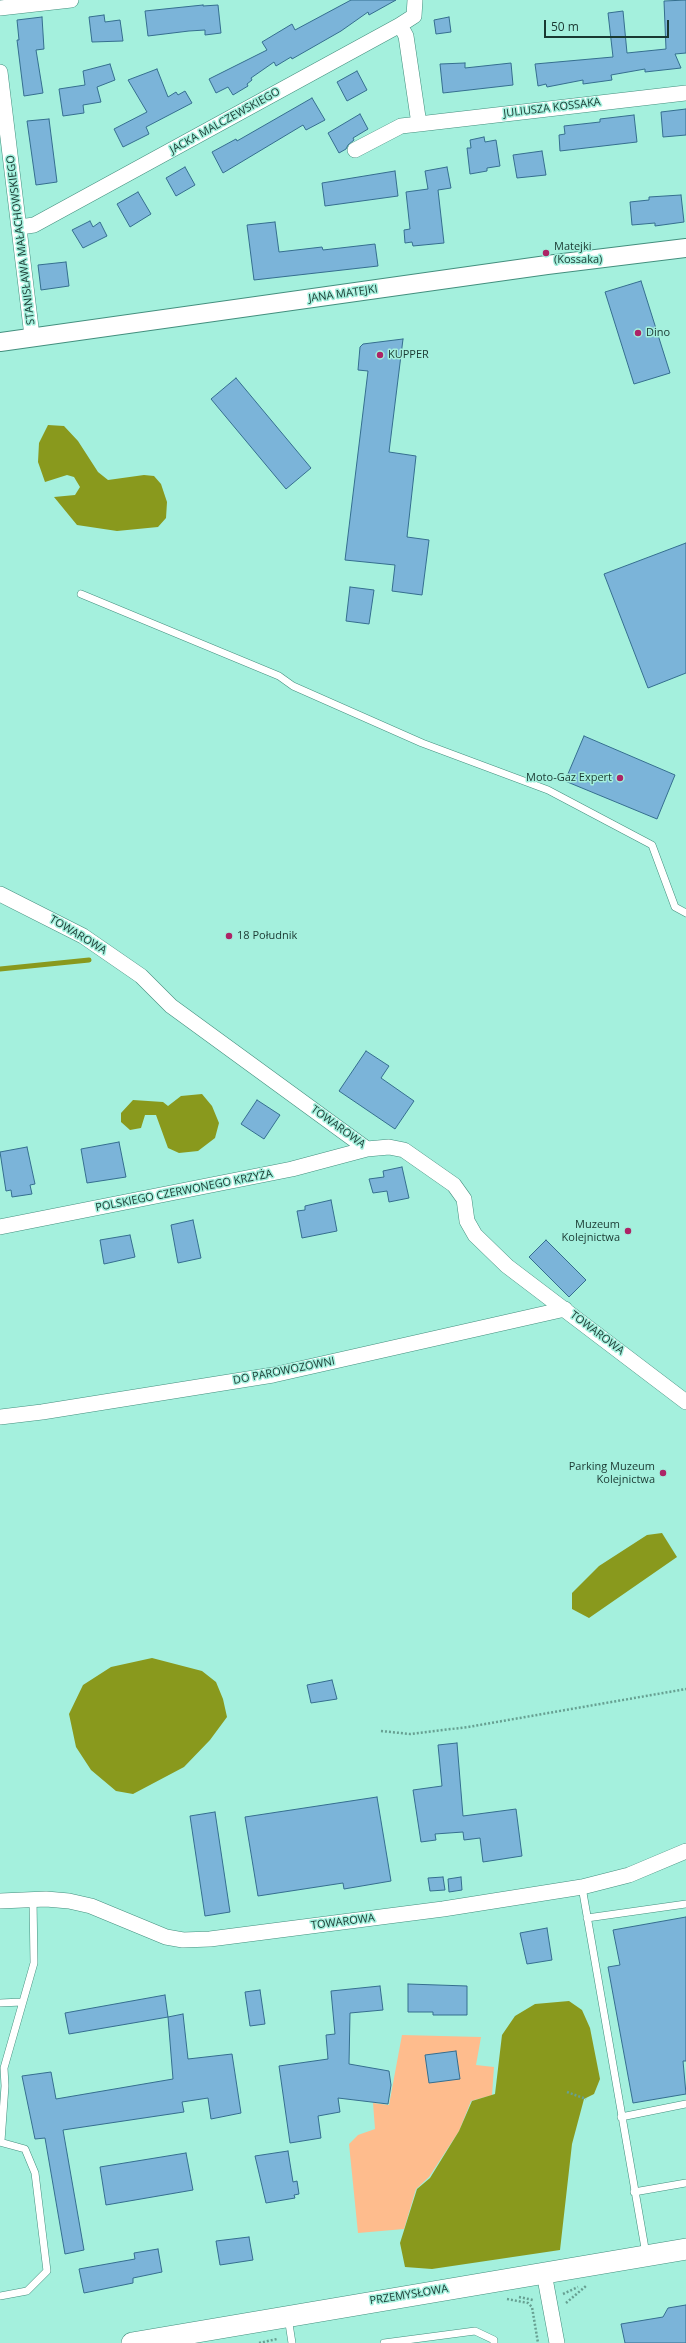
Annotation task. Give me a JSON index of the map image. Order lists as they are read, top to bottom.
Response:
{
  "streets": {
    "main road": ["PRZEMYSŁOWA"],
    "street": [
      "JULIUSZA KOSSAKA",
      "JACKA MALCZEWSKIEGO",
      "STANISŁAWA MAŁACHOWSKIEGO",
      "JANA MATEJKI",
      "TOWAROWA",
      "POLSKIEGO CZERWONEGO KRZYŻA",
      "DO PAROWOZOWNI"
    ]
  },
  "crossings": [
    ["JACKA MALCZEWSKIEGO", "STANISŁAWA MAŁACHOWSKIEGO"],
    ["STANISŁAWA MAŁACHOWSKIEGO", "JANA MATEJKI"],
    ["TOWAROWA", "POLSKIEGO CZERWONEGO KRZYŻA"],
    ["TOWAROWA", "DO PAROWOZOWNI"]
  ],
  "places": [
    "Matejki (Kossaka)",
    "Dino",
    "KUPPER",
    "Moto-Gaz Expert",
    "18 Południk",
    "Muzeum Kolejnictwa",
    "Parking Muzeum Kolejnictwa"
  ],
  "scale_bar": "50 m"
}
